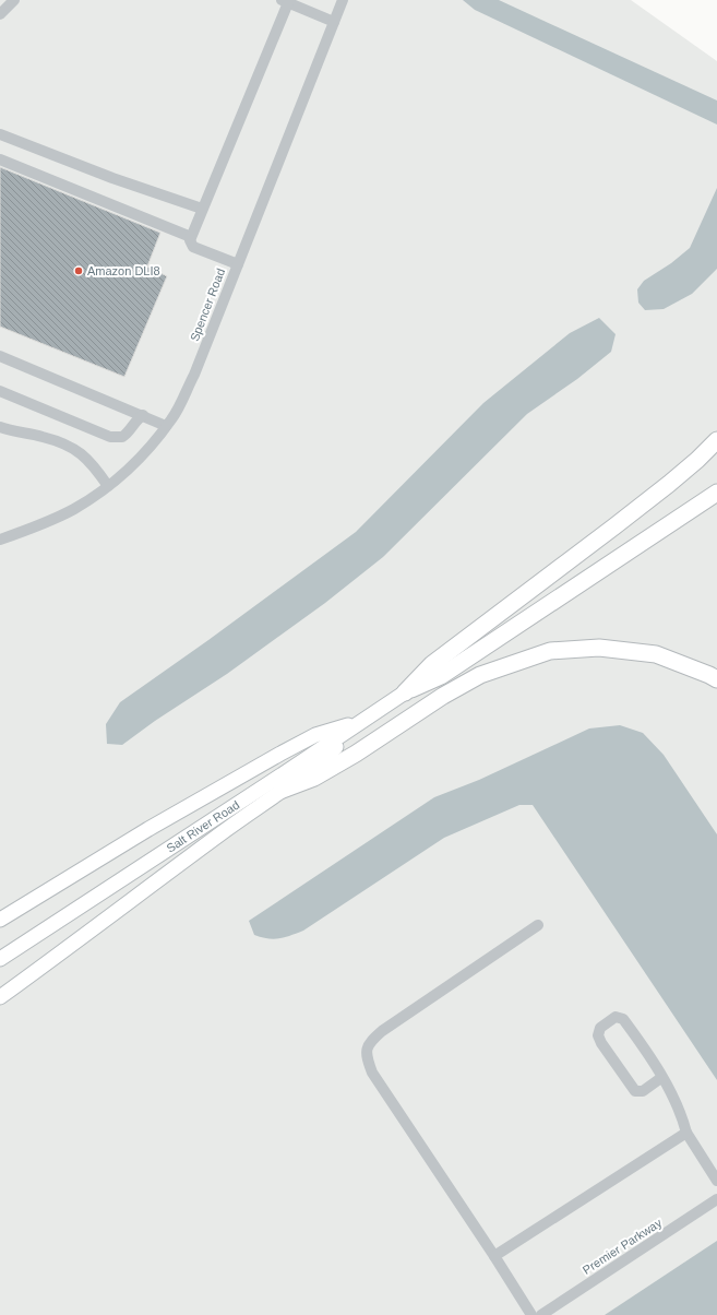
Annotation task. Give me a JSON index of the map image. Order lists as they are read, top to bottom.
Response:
{
  "streets": {
    "main road": ["Salt River Road"],
    "street": ["Spencer Road", "Premier Parkway"]
  },
  "places": ["Amazon DLI8"]
}
